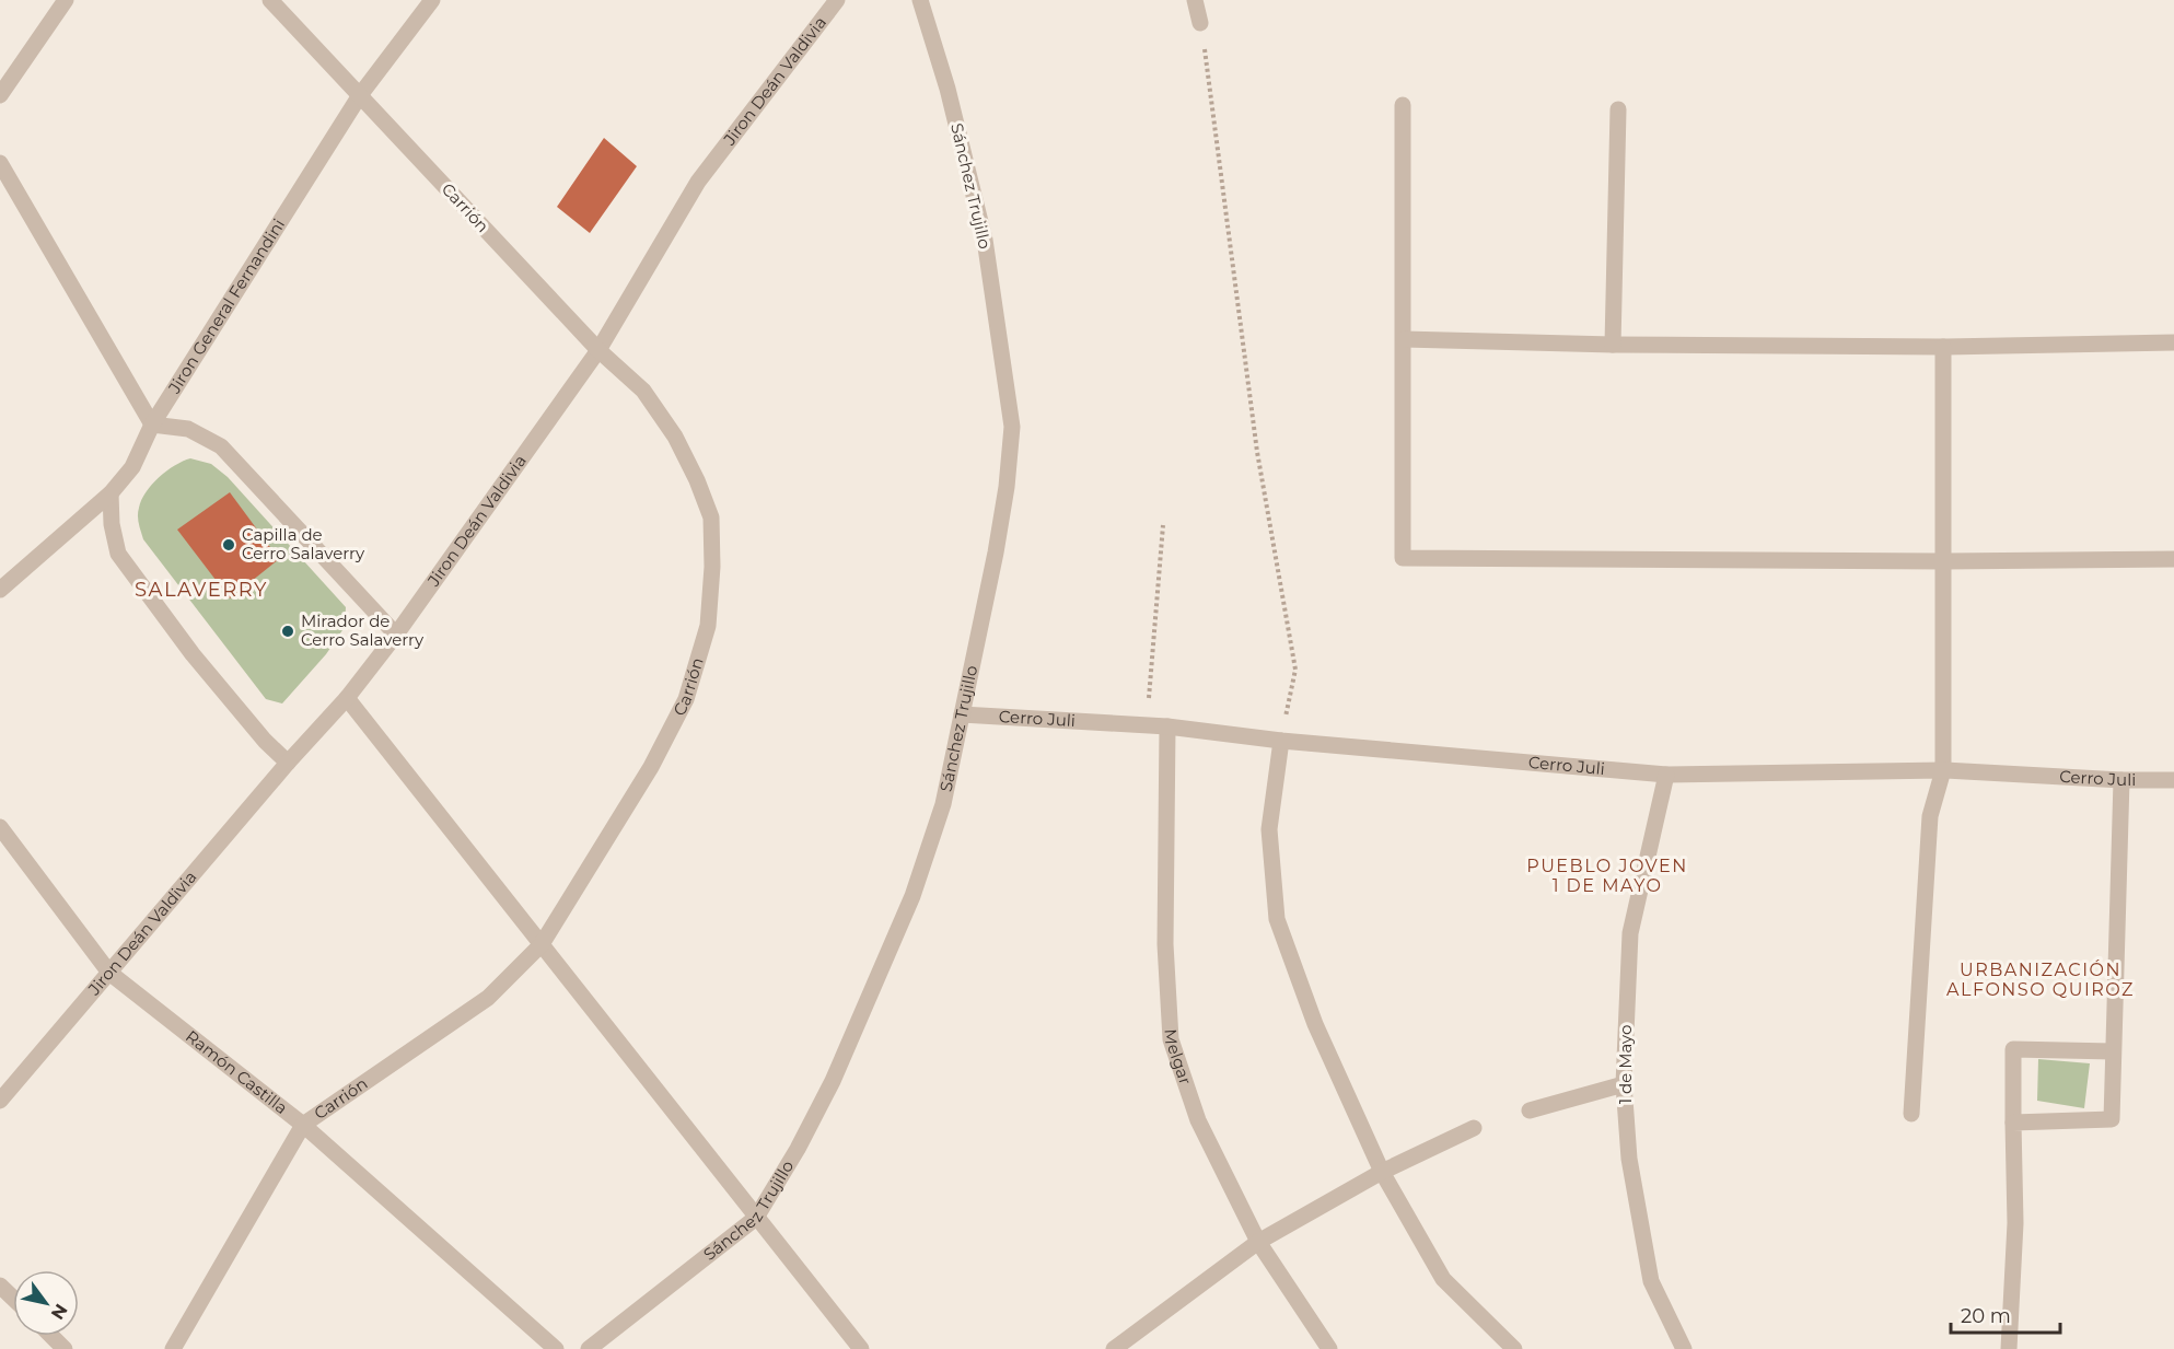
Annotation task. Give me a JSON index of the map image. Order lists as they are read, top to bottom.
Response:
{
  "streets": {
    "street": [
      "Jiron Deán Valdivia",
      "Sánchez Trujillo",
      "Carrión",
      "Jiron General Fernandini",
      "Cerro Juli",
      "Melgar",
      "1 de Mayo",
      "Ramón Castilla"
    ]
  },
  "crossings": [
    ["Jiron Deán Valdivia", "Carrión"],
    ["Jiron Deán Valdivia", "Ramón Castilla"],
    ["Sánchez Trujillo", "Cerro Juli"],
    ["Carrión", "Jiron General Fernandini"],
    ["Carrión", "Ramón Castilla"],
    ["Cerro Juli", "Melgar"],
    ["Cerro Juli", "1 de Mayo"]
  ],
  "districts": ["SALAVERRY", "PUEBLO JOVEN 1 DE MAYO", "URBANIZACIÓN ALFONSO QUIROZ"],
  "places": ["Capilla de Cerro Salaverry", "Mirador de Cerro Salaverry"],
  "scale_bar": "20 m",
  "north": "bottom right"
}
